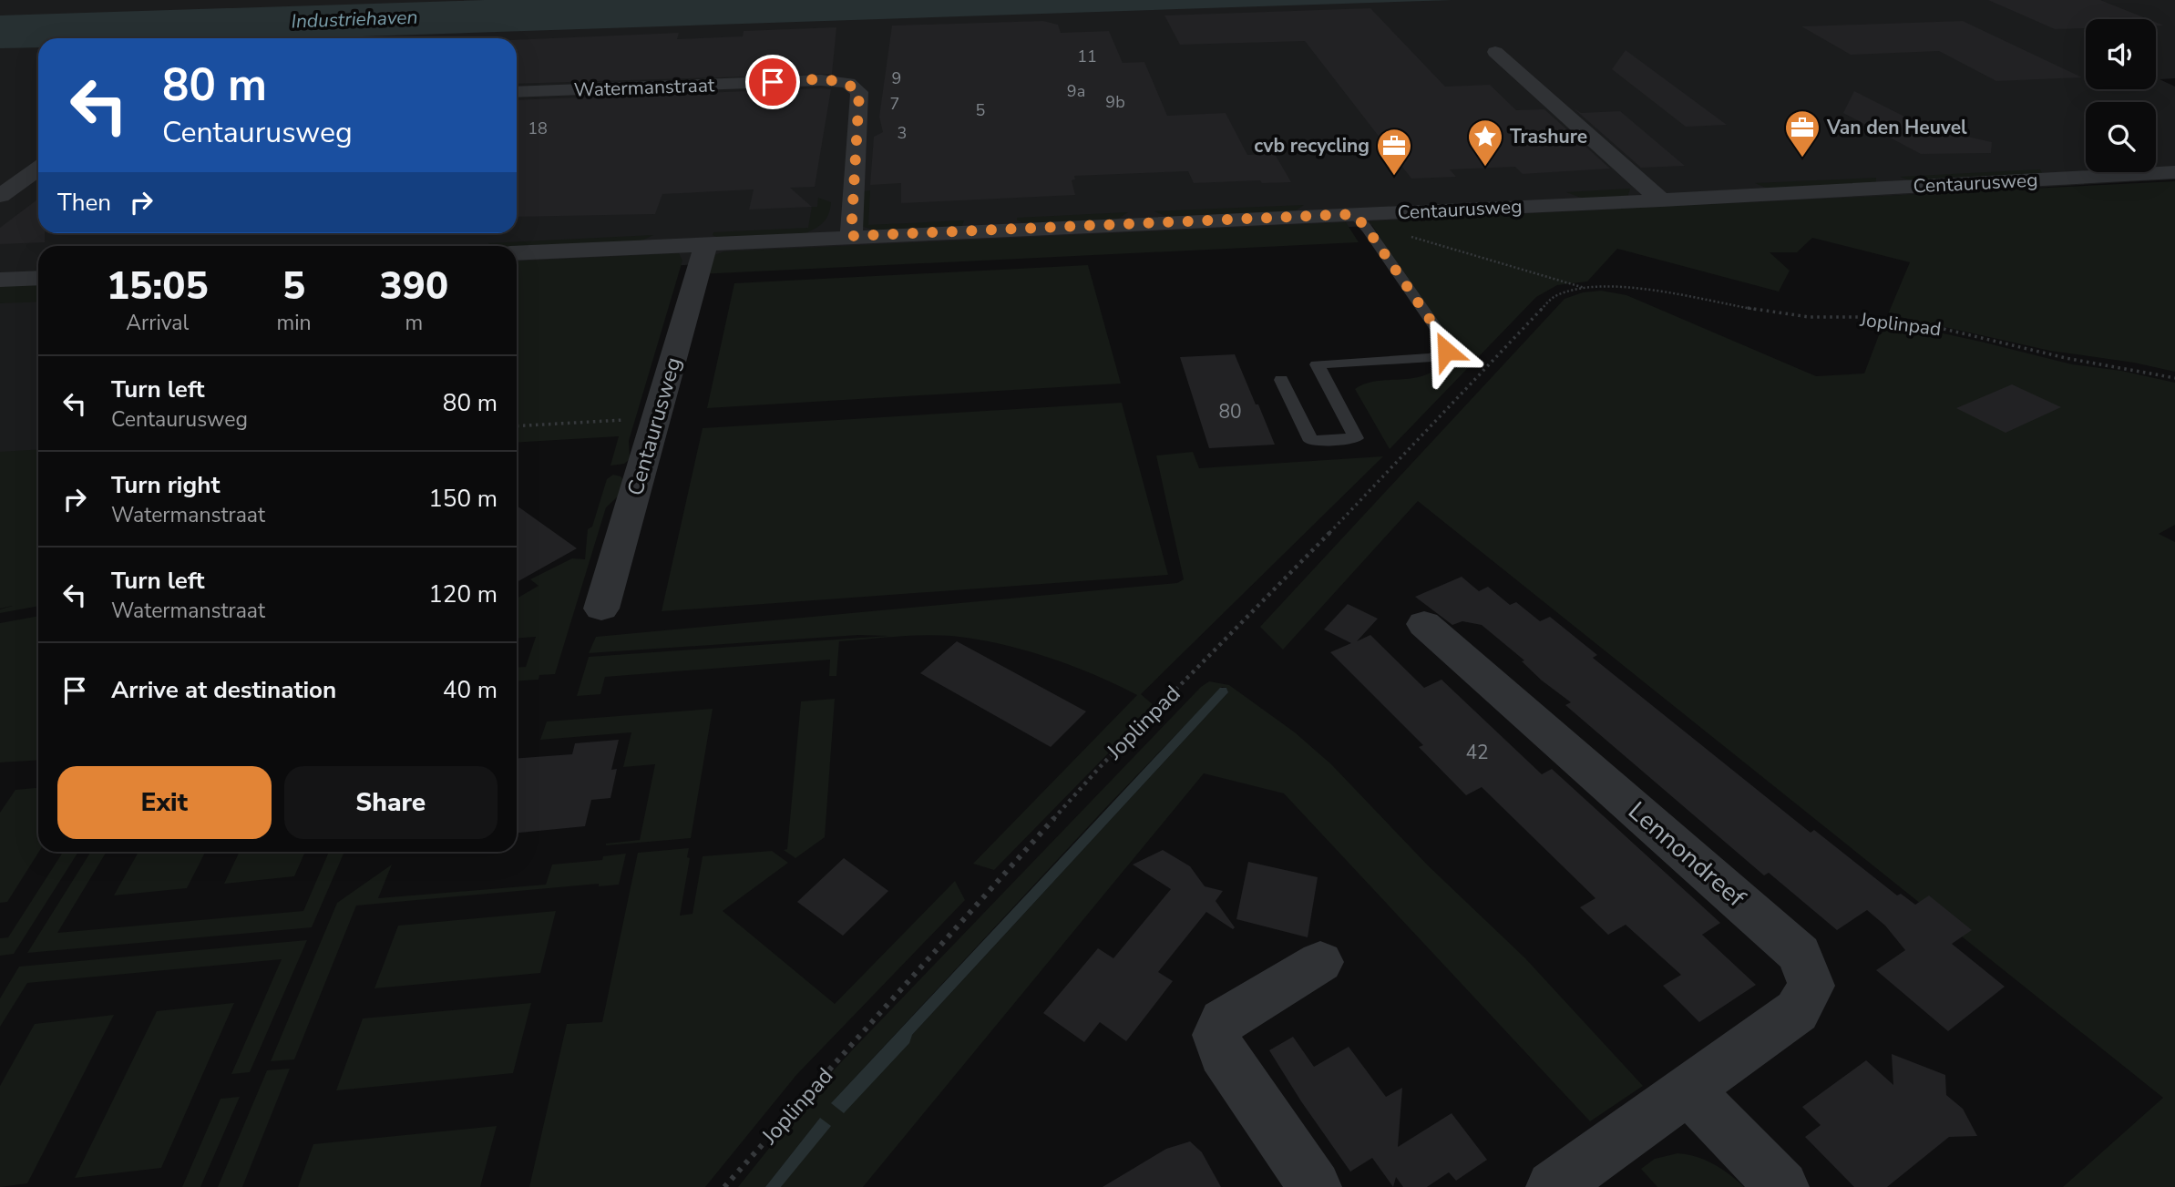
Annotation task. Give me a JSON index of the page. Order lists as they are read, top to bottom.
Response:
{
  "streets": {
    "street": ["Watermanstraat", "Centaurusweg", "Lennondreef"],
    "path": ["Joplinpad"]
  },
  "crossings": [
    ["Watermanstraat", "Centaurusweg"],
    ["Centaurusweg", "Joplinpad"]
  ],
  "water": ["Industriehaven"],
  "places": {
    "office": ["Van den Heuvel", "cvb recycling"],
    "place": ["Trashure"]
  },
  "house_numbers": [
    "11",
    "9",
    "9a",
    "9b",
    "7",
    "5",
    "18",
    "3",
    "80",
    "42"
  ],
  "page": {
    "turn": ["80 m", "Centaurusweg"],
    "then": "Then",
    "eta": [
      "15:05",
      "Arrival",
      "5",
      "min",
      "390",
      "m"
    ],
    "list": [
      {
        "name": "Turn left",
        "note": "Centaurusweg",
        "value": "80 m"
      },
      {
        "name": "Turn right",
        "note": "Watermanstraat",
        "value": "150 m"
      },
      {
        "name": "Turn left",
        "note": "Watermanstraat",
        "value": "120 m"
      },
      {
        "name": "Arrive at destination",
        "value": "40 m"
      }
    ],
    "buttons": ["Exit", "Share"]
  }
}
